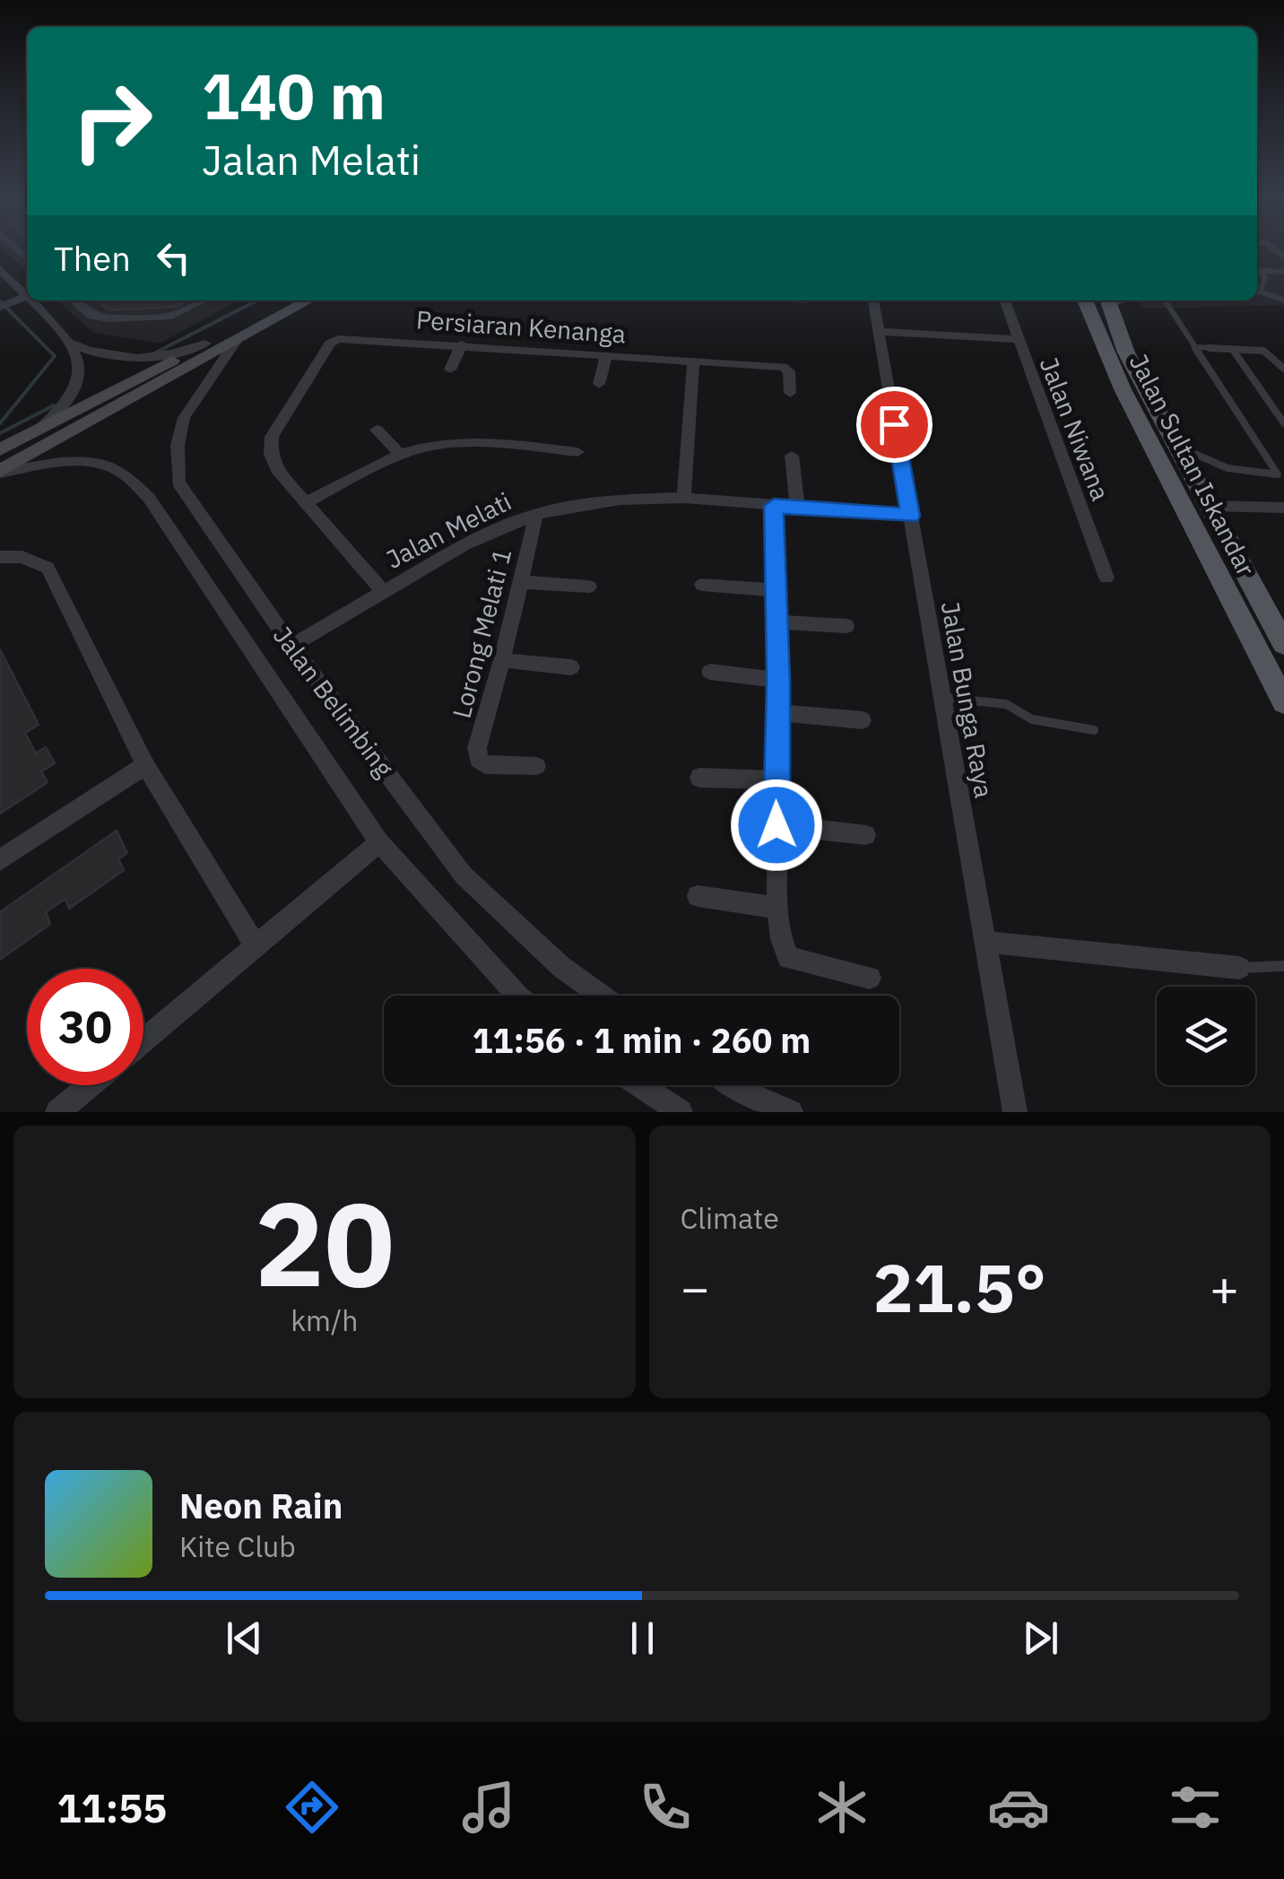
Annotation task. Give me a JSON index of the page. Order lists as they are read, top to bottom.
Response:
{
  "streets": {
    "main road": ["Jalan Sultan Iskandar"],
    "street": [
      "Persiaran Kenanga",
      "Jalan Niwana",
      "Jalan Melati",
      "Lorong Melati 1",
      "Jalan Bunga Raya",
      "Jalan Belimbing"
    ]
  },
  "crossings": [
    ["Persiaran Kenanga", "Jalan Melati"],
    ["Jalan Melati", "Lorong Melati 1"],
    ["Jalan Melati", "Jalan Bunga Raya"],
    ["Jalan Melati", "Jalan Belimbing"]
  ],
  "page": {
    "turn": ["140 m", "Jalan Melati"],
    "then": "Then",
    "limit": "30",
    "trip": "11:56 · 1 min · 260 m",
    "tile": [
      ["20", "km/h"],
      "Climate"
    ],
    "heat": ["−", "21.5°", "+"],
    "song": ["Neon Rain", "Kite Club"],
    "tabs": "11:55"
  }
}
